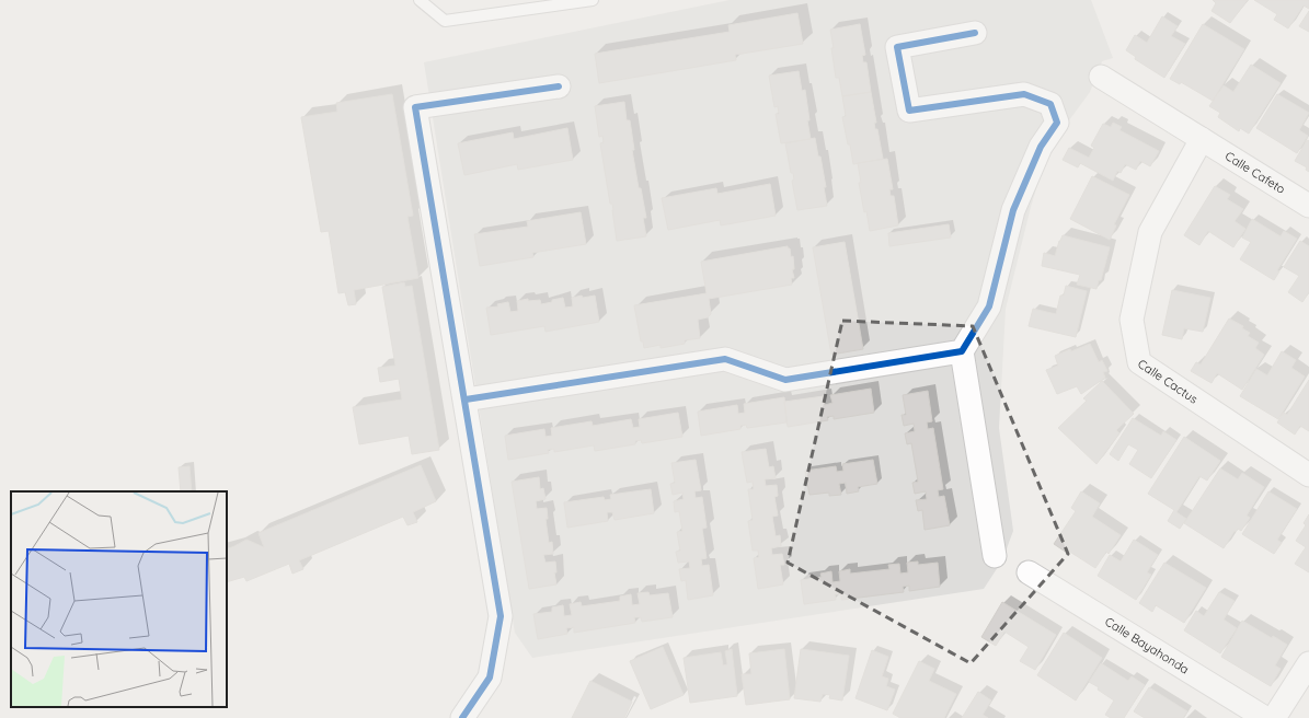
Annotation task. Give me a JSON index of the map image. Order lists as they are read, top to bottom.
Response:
{
  "streets": {
    "street": ["Calle Cafeto", "Calle Cactus", "Calle Bayahonda"]
  },
  "crossings": [
    ["Calle Cafeto", "Calle Cactus"]
  ]
}
